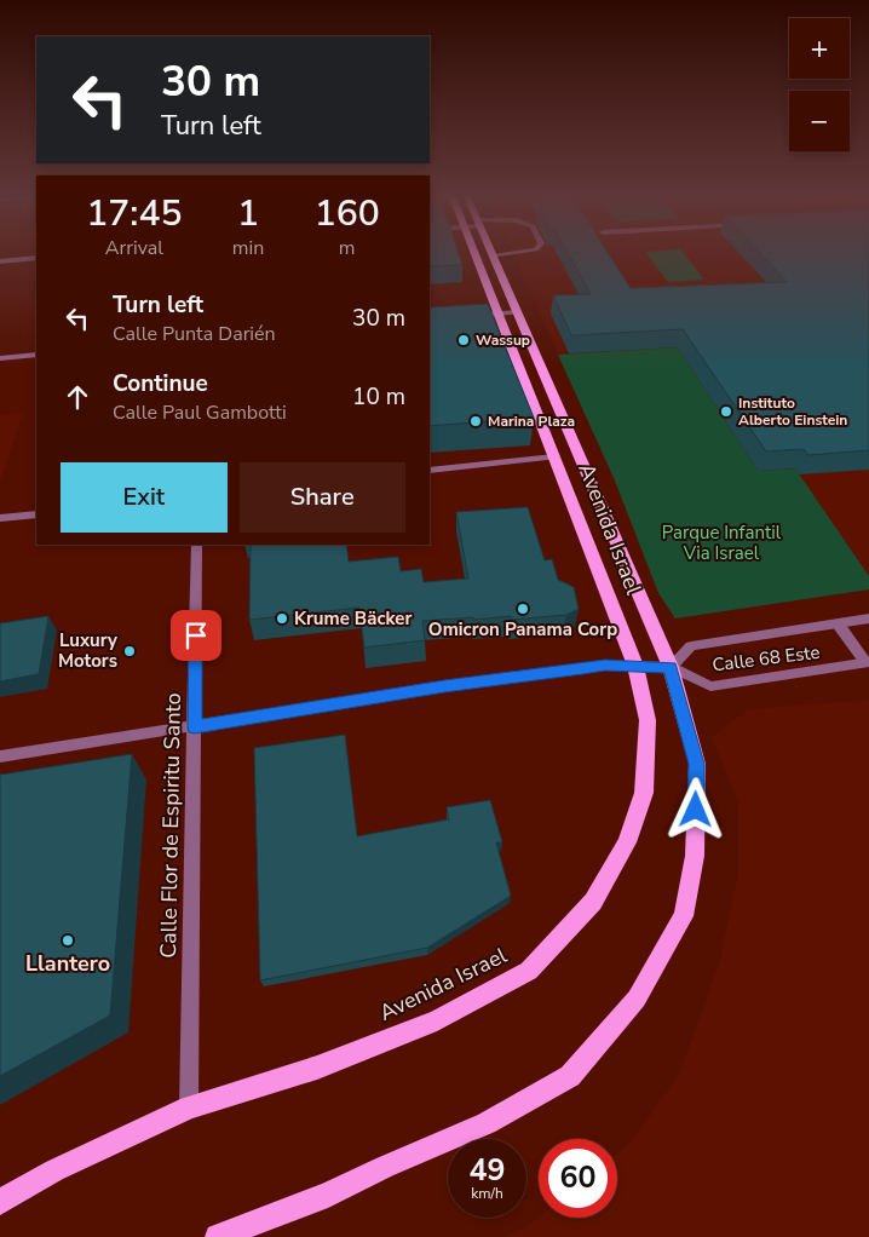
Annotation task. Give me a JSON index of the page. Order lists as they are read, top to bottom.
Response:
{
  "streets": {
    "main road": ["Avenida Israel"],
    "street": ["Calle 68 Este", "Calle Flor de Espiritu Santo"]
  },
  "crossings": [
    ["Avenida Israel", "Calle 68 Este"],
    ["Avenida Israel", "Calle Flor de Espiritu Santo"]
  ],
  "parks": ["Parque Infantil Via Israel"],
  "places": [
    "Wassup",
    "Instituto Alberto Einstein",
    "Marina Plaza",
    "Omicron Panama Corp",
    "Krume Bäcker",
    "Luxury Motors",
    "Llantero"
  ],
  "page": {
    "map_buttons": ["+", "−"],
    "turn": ["30 m", "Turn left"],
    "eta": [
      "17:45",
      "Arrival",
      "1",
      "min",
      "160",
      "m"
    ],
    "list": [
      {
        "name": "Turn left",
        "note": "Calle Punta Darién",
        "value": "30 m"
      },
      {
        "name": "Continue",
        "note": "Calle Paul Gambotti",
        "value": "10 m"
      }
    ],
    "buttons": ["Exit", "Share"],
    "speed": "49 km/h",
    "limit": "60"
  }
}
